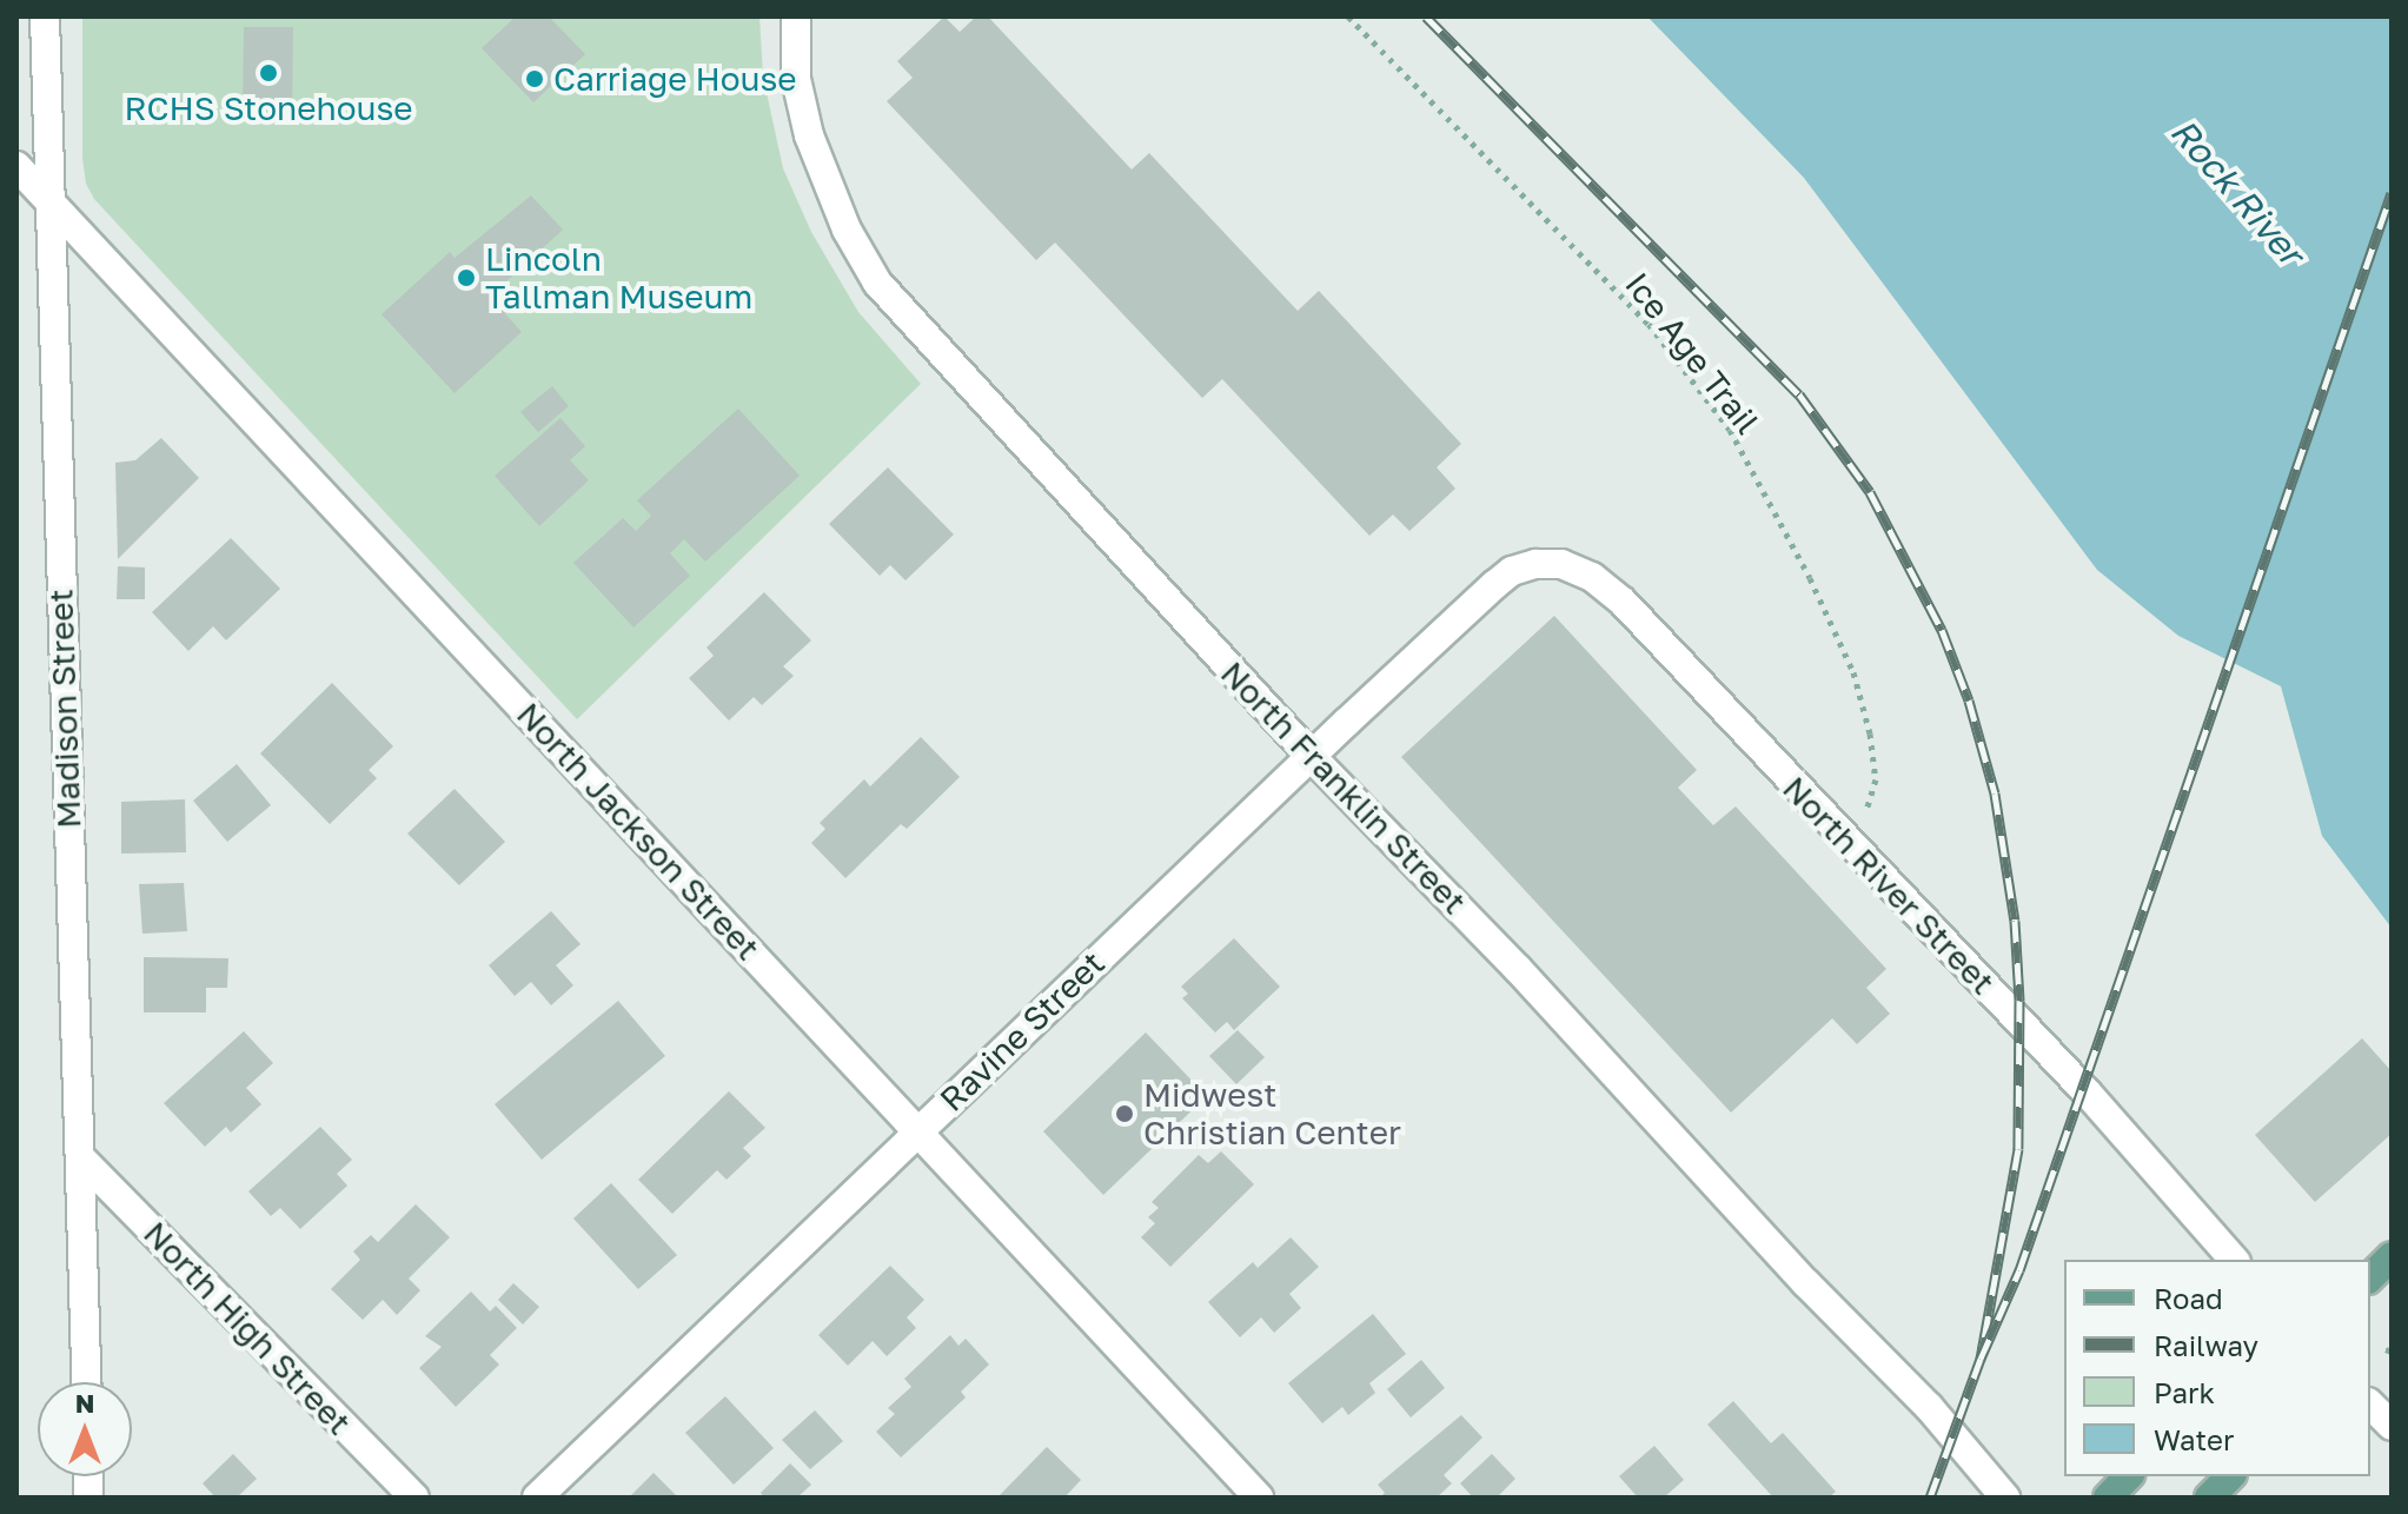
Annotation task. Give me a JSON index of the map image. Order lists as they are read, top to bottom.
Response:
{
  "streets": {
    "street": [
      "Madison Street",
      "North Franklin Street",
      "North Jackson Street",
      "North River Street",
      "Ravine Street",
      "North High Street"
    ],
    "path": ["Ice Age Trail"]
  },
  "crossings": [
    ["Ice Age Trail", "North River Street"],
    ["Madison Street", "North Jackson Street"],
    ["Madison Street", "North High Street"],
    ["North Franklin Street", "Ravine Street"],
    ["North Jackson Street", "Ravine Street"],
    ["North River Street", "Ravine Street"]
  ],
  "water": ["Rock River"],
  "places": [
    "RCHS Stonehouse",
    "Carriage House",
    "Lincoln Tallman Museum",
    "Midwest Christian Center"
  ],
  "legend": [
    "Road",
    "Railway",
    "Park",
    "Water"
  ],
  "north": "top"
}
